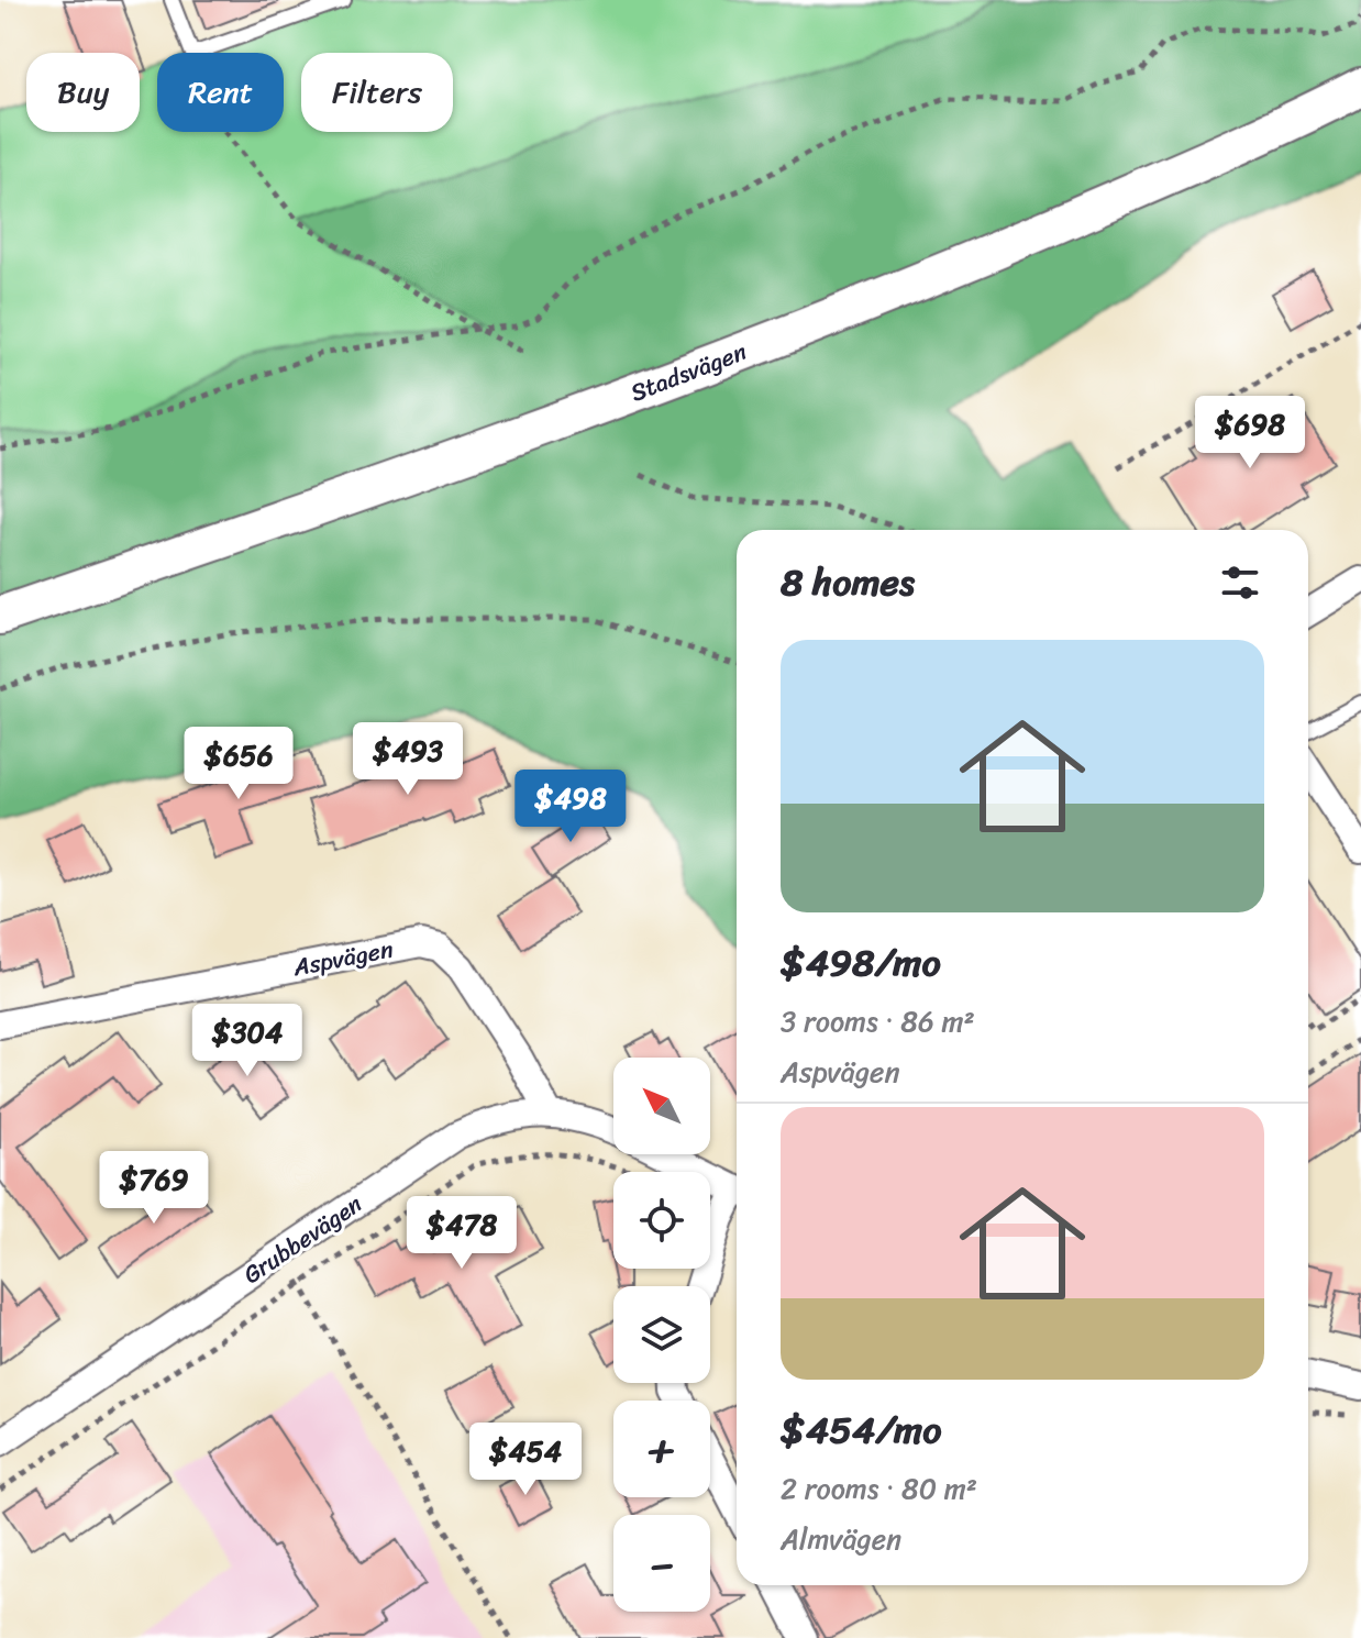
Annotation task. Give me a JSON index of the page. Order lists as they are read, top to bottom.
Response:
{
  "streets": {
    "main road": ["Stadsvägen"],
    "street": ["Aspvägen", "Grubbevägen"]
  },
  "crossings": [
    ["Aspvägen", "Grubbevägen"]
  ],
  "north": "top left",
  "page": {
    "chip": ["Buy", "Rent", "Filters"],
    "price": [
      "$698",
      "$493",
      "$656",
      "$498",
      "$304",
      "$769",
      "$478",
      "$454"
    ],
    "heading": "8 homes",
    "list": [
      {
        "name": "$498/mo",
        "note": "3 rooms · 86 m² · Aspvägen"
      },
      {
        "name": "$454/mo",
        "note": "2 rooms · 80 m² · Almvägen"
      }
    ],
    "map_buttons": ["+", "−"]
  }
}
